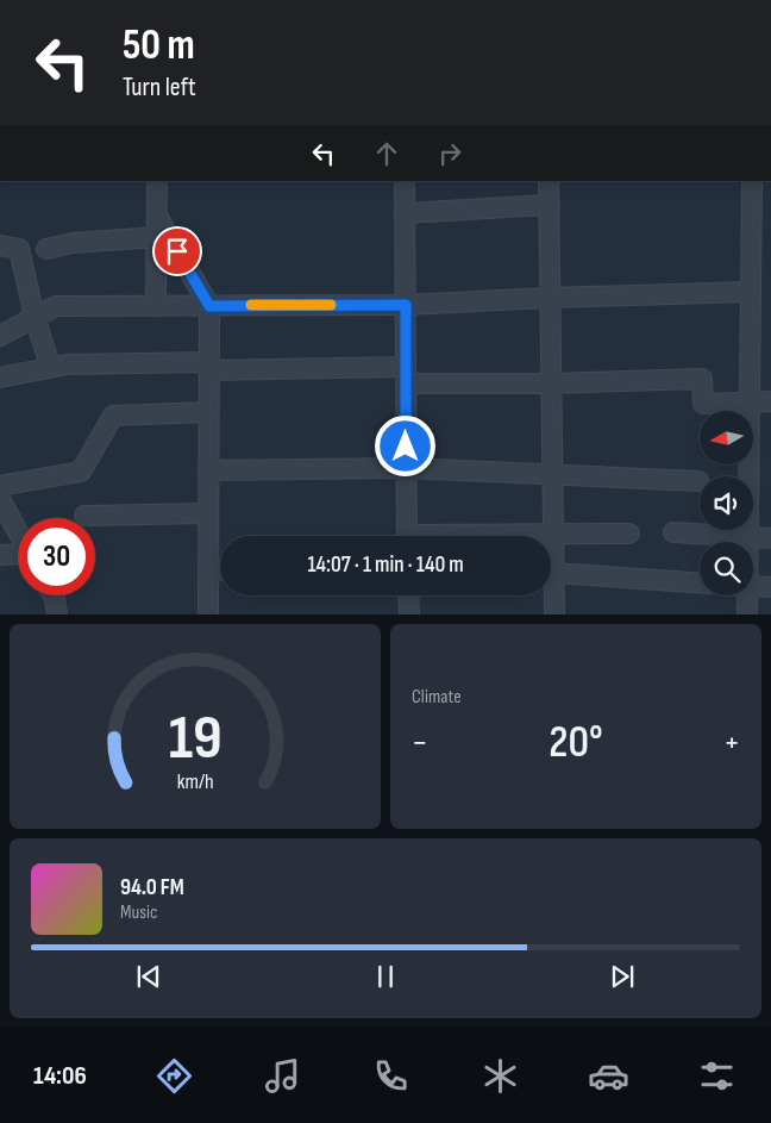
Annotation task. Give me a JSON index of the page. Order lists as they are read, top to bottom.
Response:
{
  "north": "left",
  "page": {
    "turn": ["50 m", "Turn left"],
    "limit": "30",
    "trip": "14:07 · 1 min · 140 m",
    "tile": "Climate",
    "heat": ["−", "20°", "+"],
    "song": ["94.0 FM", "Music"],
    "tabs": "14:06",
    "gauge": ["19", "km/h"]
  }
}
